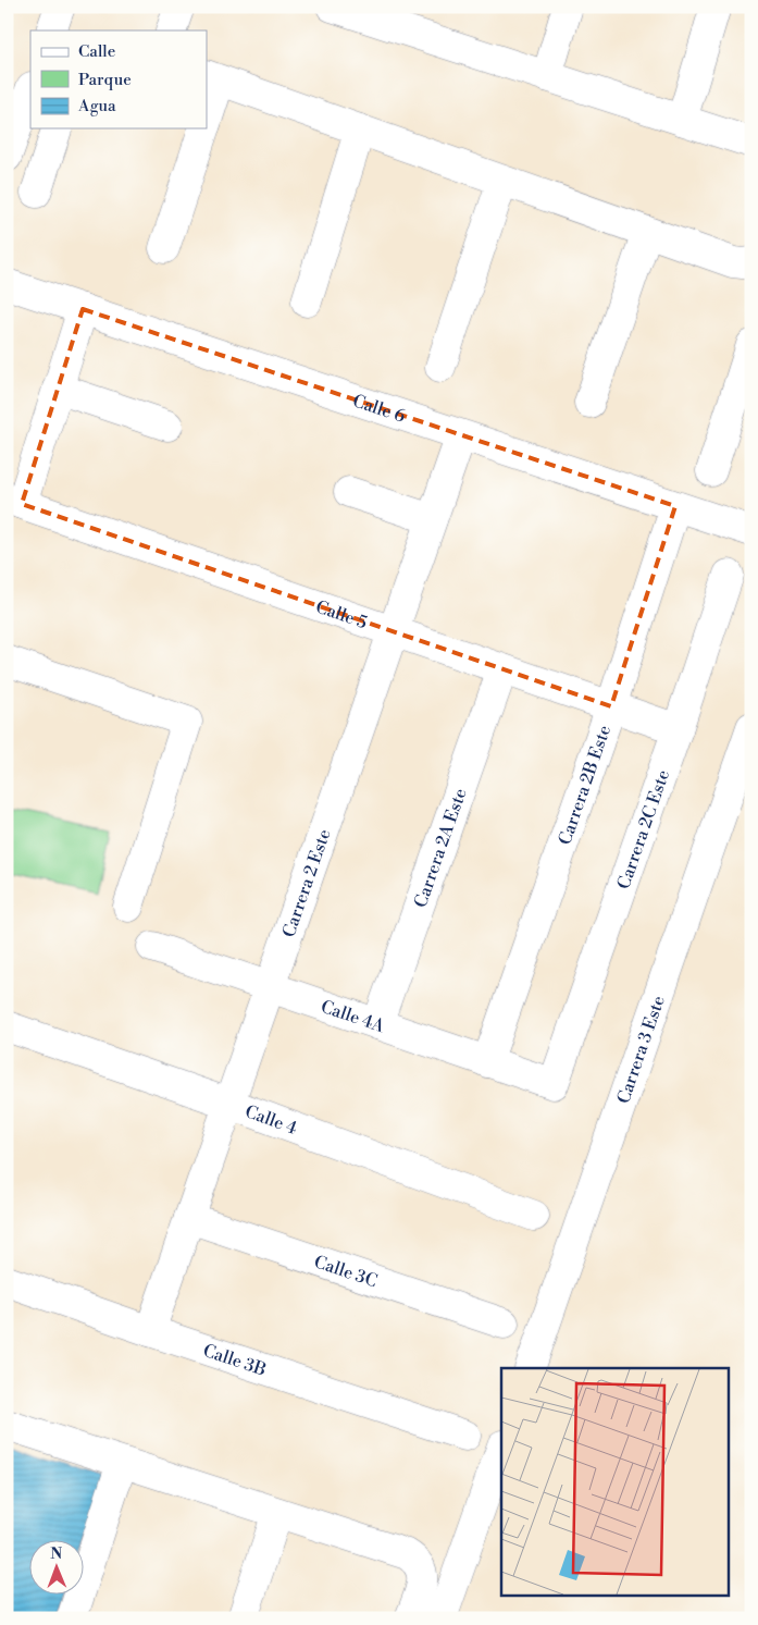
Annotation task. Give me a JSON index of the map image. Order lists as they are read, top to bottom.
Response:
{
  "streets": {
    "street": [
      "Calle 6",
      "Calle 5",
      "Carrera 2B Este",
      "Carrera 2C Este",
      "Carrera 2A Este",
      "Carrera 2 Este",
      "Calle 4A",
      "Carrera 3 Este",
      "Calle 4",
      "Calle 3C",
      "Calle 3B"
    ]
  },
  "crossings": [
    ["Calle 6", "Carrera 2B Este"],
    ["Calle 6", "Carrera 2 Este"],
    ["Calle 5", "Carrera 2B Este"],
    ["Calle 5", "Carrera 2C Este"],
    ["Calle 5", "Carrera 2A Este"],
    ["Calle 5", "Carrera 2 Este"],
    ["Carrera 2B Este", "Calle 4A"],
    ["Carrera 2C Este", "Calle 4A"],
    ["Carrera 2A Este", "Calle 4A"],
    ["Carrera 2 Este", "Calle 4A"],
    ["Carrera 2 Este", "Calle 4"],
    ["Carrera 2 Este", "Calle 3C"],
    ["Carrera 2 Este", "Calle 3B"]
  ],
  "legend": ["Calle", "Parque", "Agua"],
  "north": "top"
}
